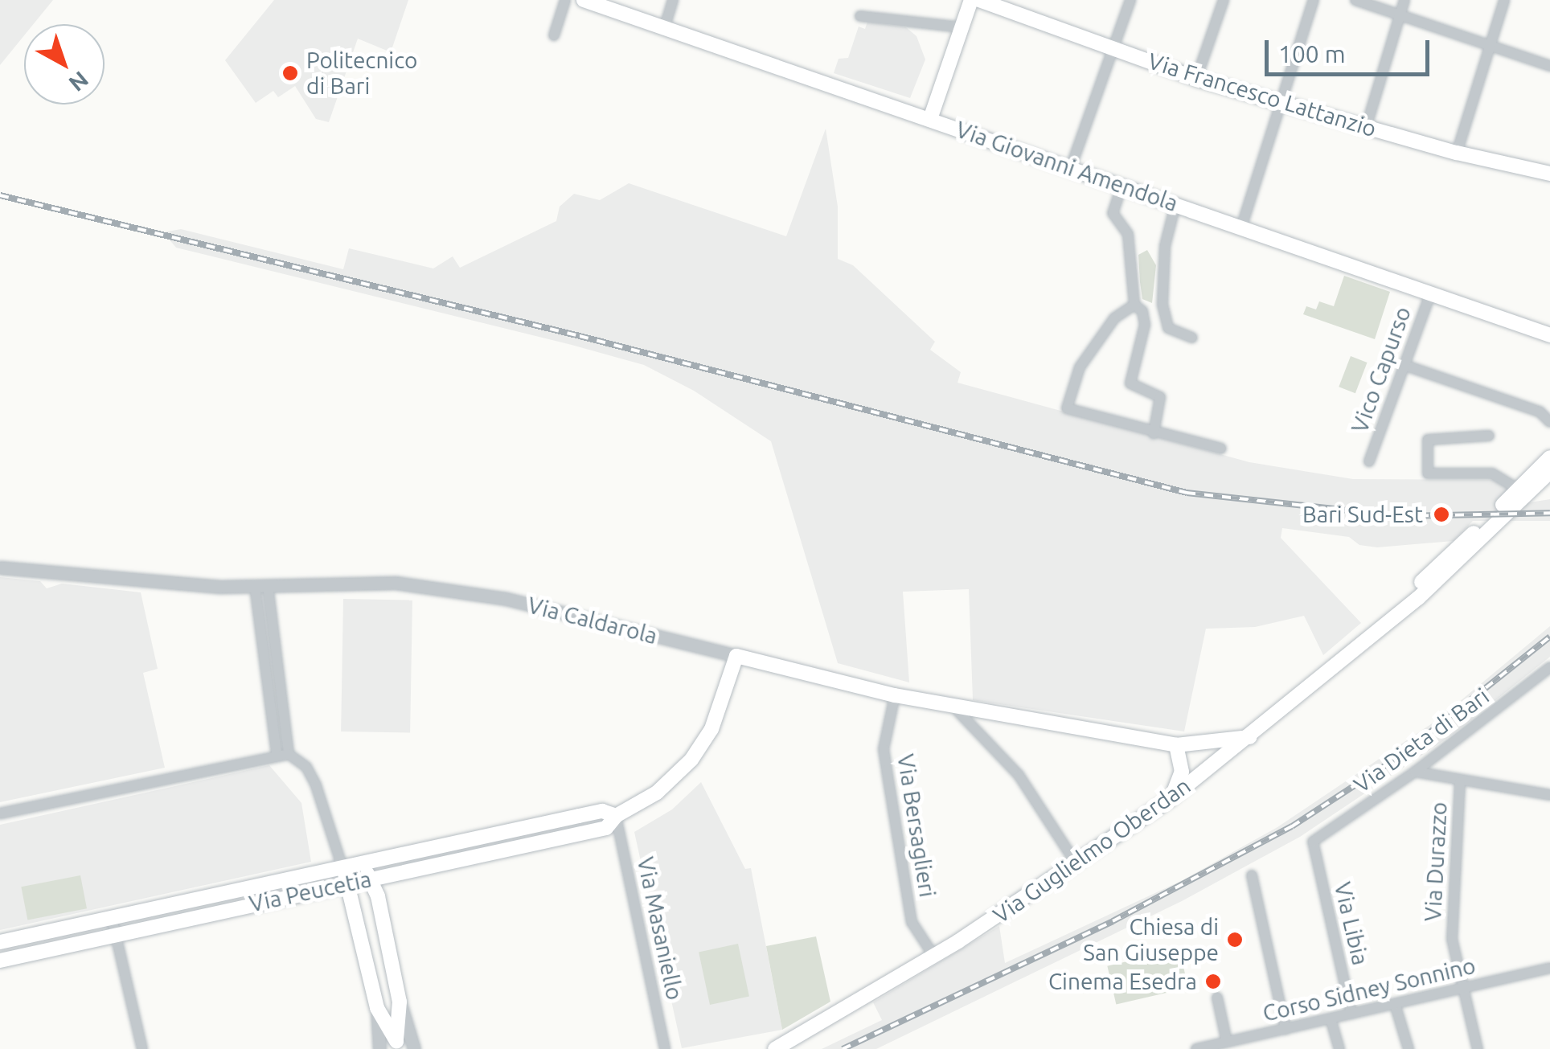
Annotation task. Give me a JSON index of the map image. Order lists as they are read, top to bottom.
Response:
{
  "streets": {
    "main road": [
      "Via Francesco Lattanzio",
      "Via Giovanni Amendola",
      "Via Caldarola",
      "Via Guglielmo Oberdan",
      "Via Peucetia"
    ],
    "street": [
      "Vico Capurso",
      "Via Dieta di Bari",
      "Via Bersaglieri",
      "Via Durazzo",
      "Via Libia",
      "Via Masaniello",
      "Corso Sidney Sonnino"
    ]
  },
  "crossings": [
    ["Via Giovanni Amendola", "Vico Capurso"],
    ["Via Caldarola", "Via Bersaglieri"],
    ["Via Caldarola", "Via Peucetia"],
    ["Via Dieta di Bari", "Via Libia"],
    ["Via Bersaglieri", "Via Guglielmo Oberdan"],
    ["Via Durazzo", "Corso Sidney Sonnino"],
    ["Via Peucetia", "Via Masaniello"],
    ["Via Libia", "Corso Sidney Sonnino"]
  ],
  "places": [
    "Politecnico di Bari",
    "Bari Sud-Est",
    "Chiesa di San Giuseppe",
    "Cinema Esedra"
  ],
  "scale_bar": "100 m",
  "north": "bottom right"
}
